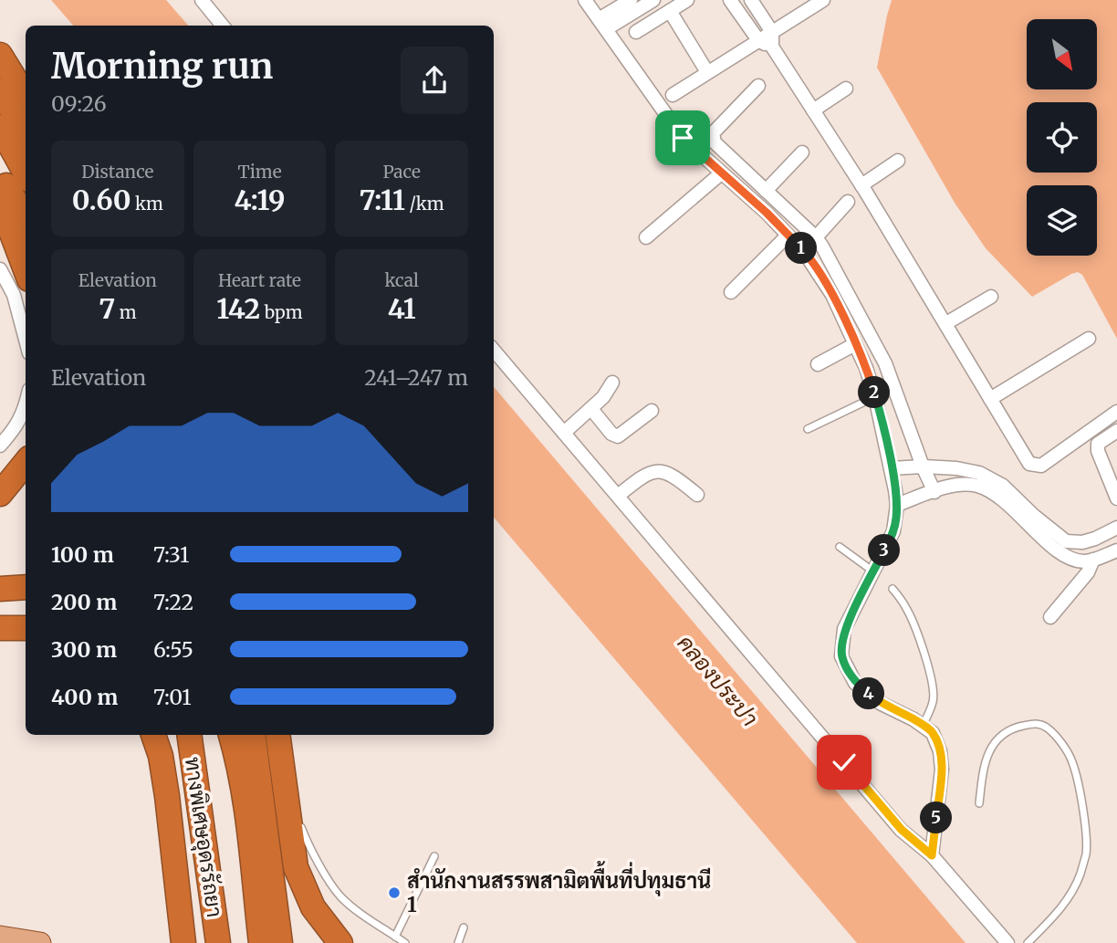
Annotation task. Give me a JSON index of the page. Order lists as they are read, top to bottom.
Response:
{
  "streets": {
    "highway": ["ทางพิเศษอุดรรัถยา"]
  },
  "water": ["คลองประปา"],
  "places": ["สำนักงานสรรพสามิตพื้นที่ปทุมธานี 1"],
  "north": "bottom right",
  "page": {
    "heading": ["Morning run", "09:26"],
    "stats": [
      ["Distance", "0.60 km"],
      ["Time", "4:19"],
      ["Pace", "7:11 /km"],
      ["Elevation", "7 m"],
      ["Heart rate", "142 bpm"],
      ["kcal", "41"]
    ],
    "pins": [
      "1",
      "2",
      "3",
      "4",
      "5"
    ],
    "chart": ["Elevation", "241–247 m"],
    "list": [
      {
        "name": "100 m",
        "note": "7:31"
      },
      {
        "name": "200 m",
        "note": "7:22"
      },
      {
        "name": "300 m",
        "note": "6:55"
      },
      {
        "name": "400 m",
        "note": "7:01"
      }
    ]
  }
}
